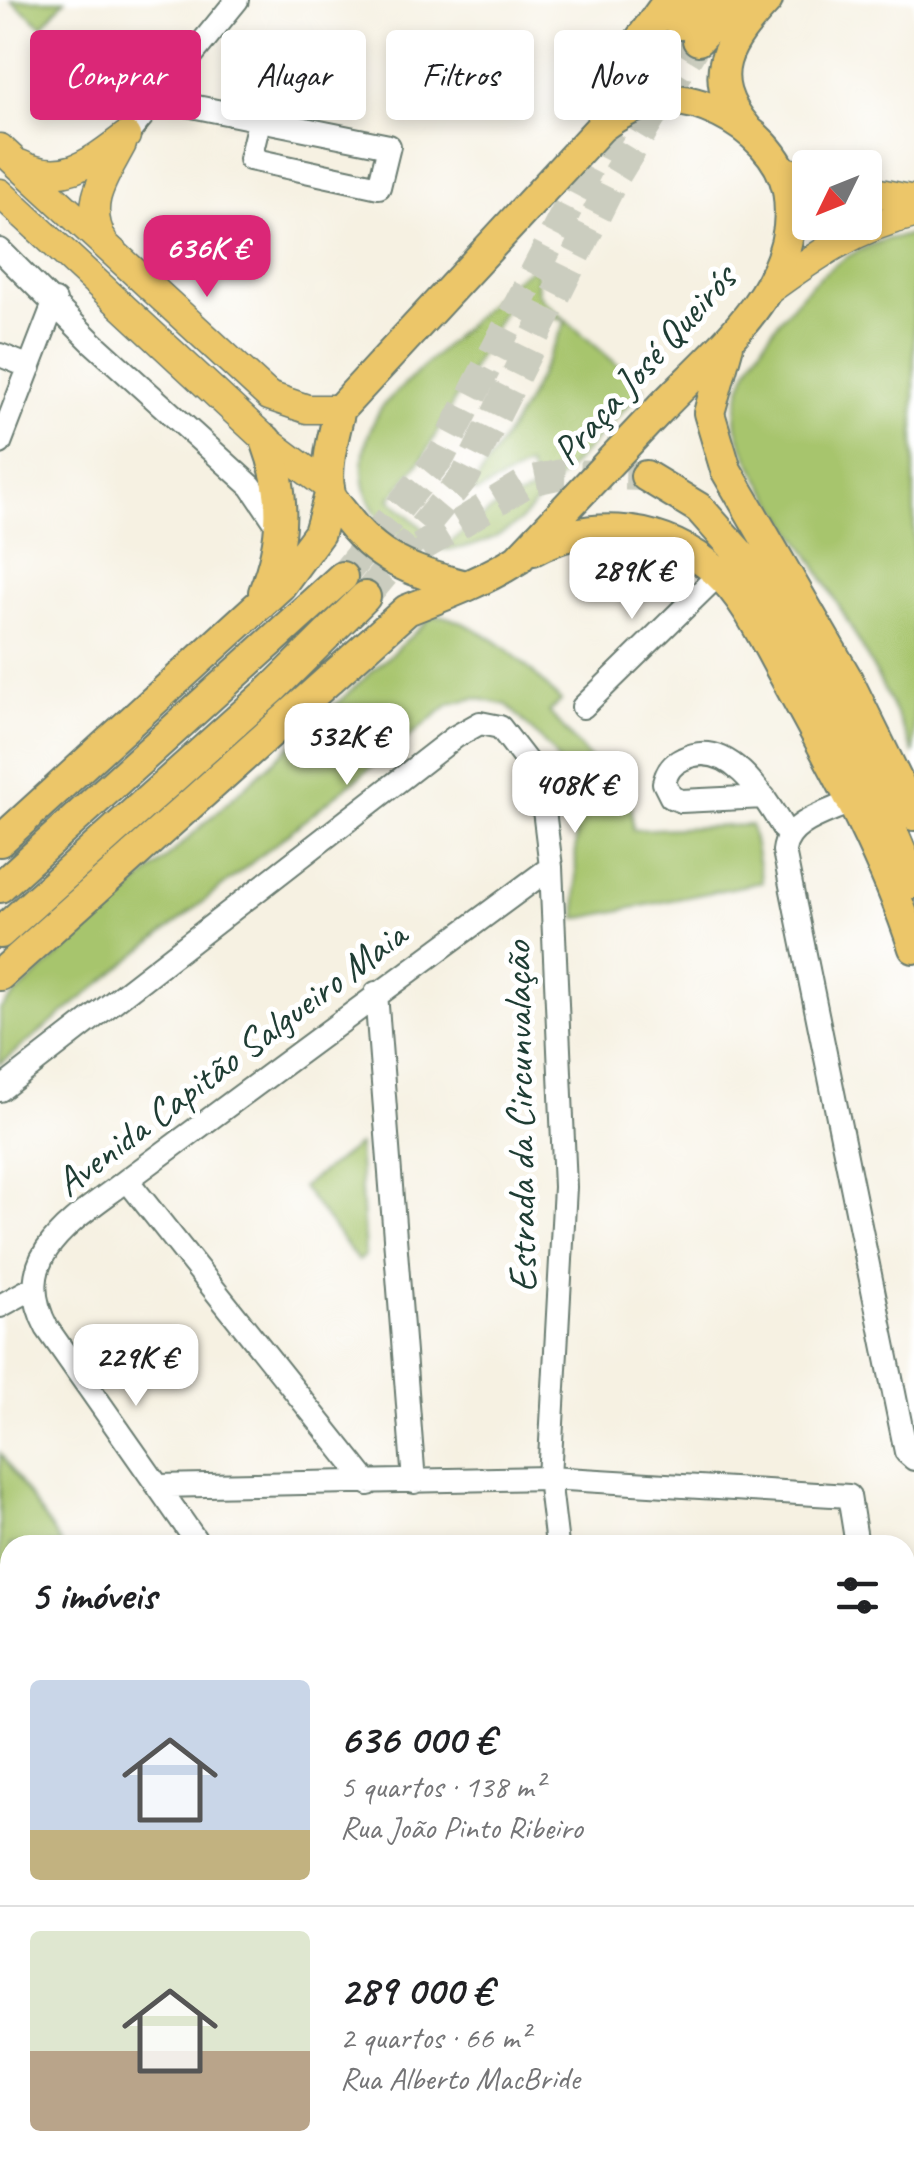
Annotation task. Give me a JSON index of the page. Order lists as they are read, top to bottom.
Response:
{
  "streets": {
    "highway": ["Praça José Queirós"],
    "street": ["Avenida Capitão Salgueiro Maia", "Estrada da Circunvalação"]
  },
  "crossings": [
    ["Avenida Capitão Salgueiro Maia", "Estrada da Circunvalação"]
  ],
  "north": "bottom left",
  "page": {
    "chip": [
      "Comprar",
      "Alugar",
      "Filtros",
      "Novo"
    ],
    "price": [
      "636K €",
      "289K €",
      "532K €",
      "408K €",
      "229K €"
    ],
    "heading": "5 imóveis",
    "list": [
      {
        "name": "636 000 €",
        "note": "5 quartos · 138 m² · Rua João Pinto Ribeiro"
      },
      {
        "name": "289 000 €",
        "note": "2 quartos · 66 m² · Rua Alberto MacBride"
      }
    ]
  }
}
